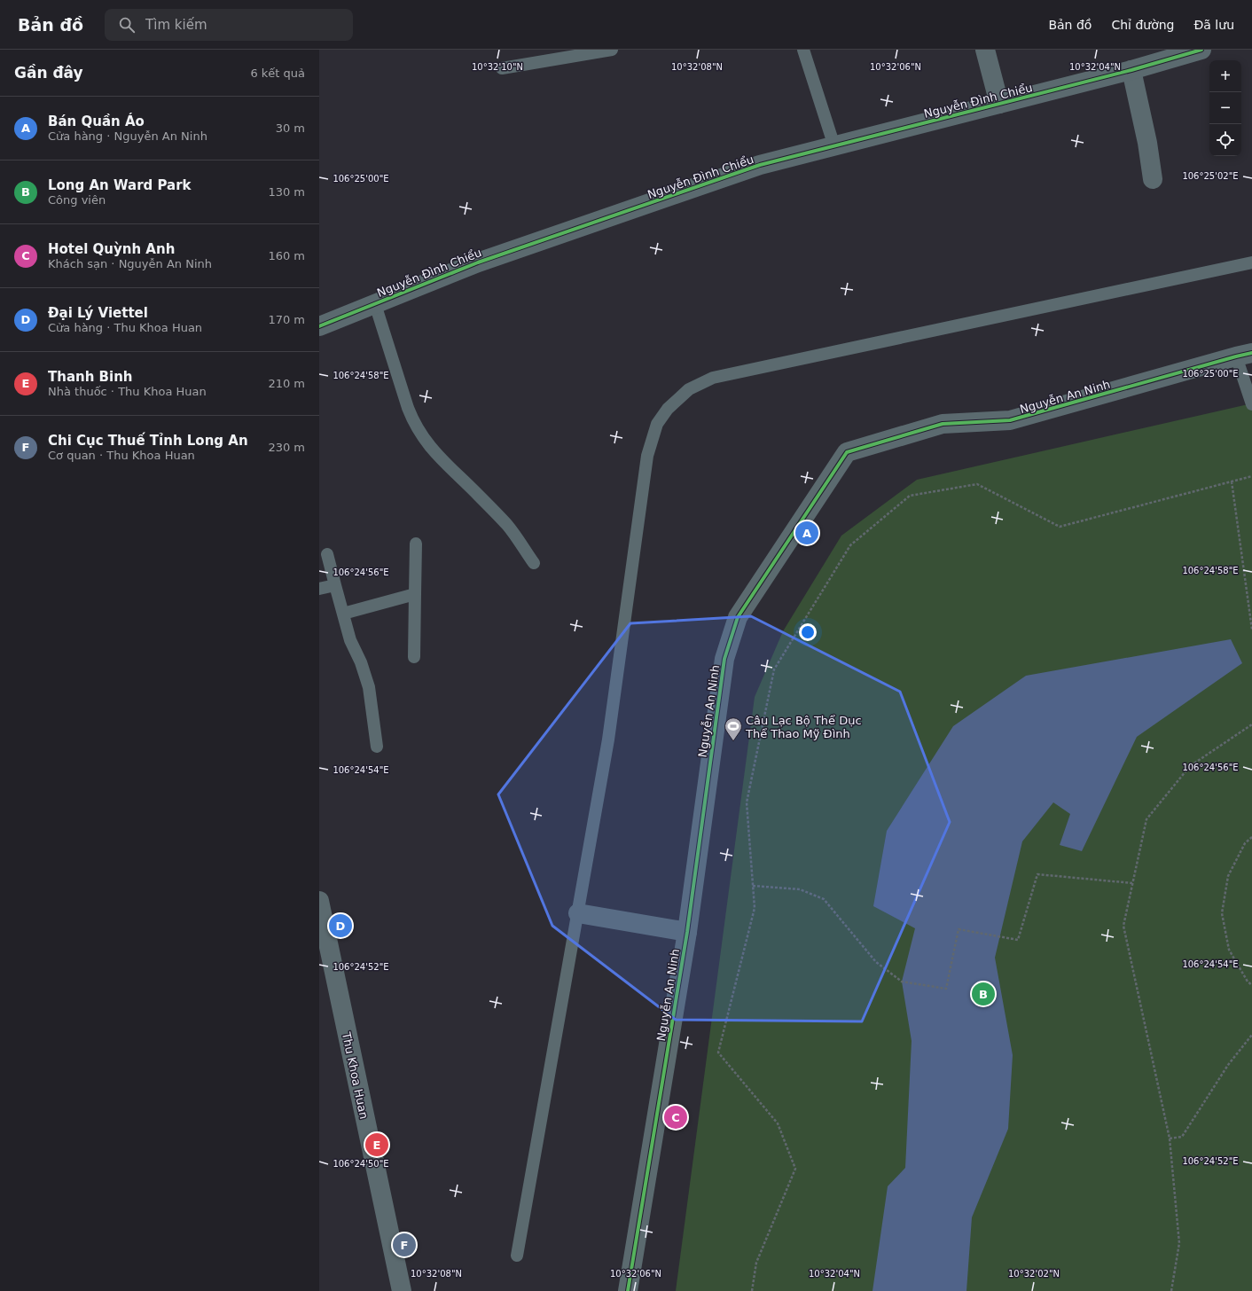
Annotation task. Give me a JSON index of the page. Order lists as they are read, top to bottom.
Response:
{
  "streets": {
    "street": ["Nguyễn Đình Chiểu", "Nguyễn An Ninh", "Thu Khoa Huan"]
  },
  "places": {
    "sports": ["Câu Lạc Bộ Thể Dục Thể Thao Mỹ Đình"]
  },
  "page": {
    "header": "Bản đồ",
    "search": "Tìm kiếm",
    "nav": ["Bản đồ", "Chỉ đường", "Đã lưu"],
    "heading": ["Gần đây", "6 kết quả"],
    "map_buttons": ["+", "−"],
    "list": [
      {
        "mark": "A",
        "name": "Bán Quần Áo",
        "note": "Cửa hàng · Nguyễn An Ninh",
        "value": "30 m"
      },
      {
        "mark": "B",
        "name": "Long An Ward Park",
        "note": "Công viên",
        "value": "130 m"
      },
      {
        "mark": "C",
        "name": "Hotel Quỳnh Anh",
        "note": "Khách sạn · Nguyễn An Ninh",
        "value": "160 m"
      },
      {
        "mark": "D",
        "name": "Đại Lý Viettel",
        "note": "Cửa hàng · Thu Khoa Huan",
        "value": "170 m"
      },
      {
        "mark": "E",
        "name": "Thanh Binh",
        "note": "Nhà thuốc · Thu Khoa Huan",
        "value": "210 m"
      },
      {
        "mark": "F",
        "name": "Chi Cục Thuế Tỉnh Long An",
        "note": "Cơ quan · Thu Khoa Huan",
        "value": "230 m"
      }
    ],
    "pins": [
      "A",
      "D",
      "B",
      "C",
      "E",
      "F"
    ]
  },
  "coordinates": [
    "10°32'10\"N",
    "10°32'08\"N",
    "10°32'06\"N",
    "10°32'04\"N",
    "106°25'02\"E",
    "106°25'00\"E",
    "106°24'58\"E",
    "106°24'56\"E",
    "106°24'54\"E",
    "106°24'52\"E",
    "106°24'50\"E",
    "10°32'02\"N"
  ]
}
